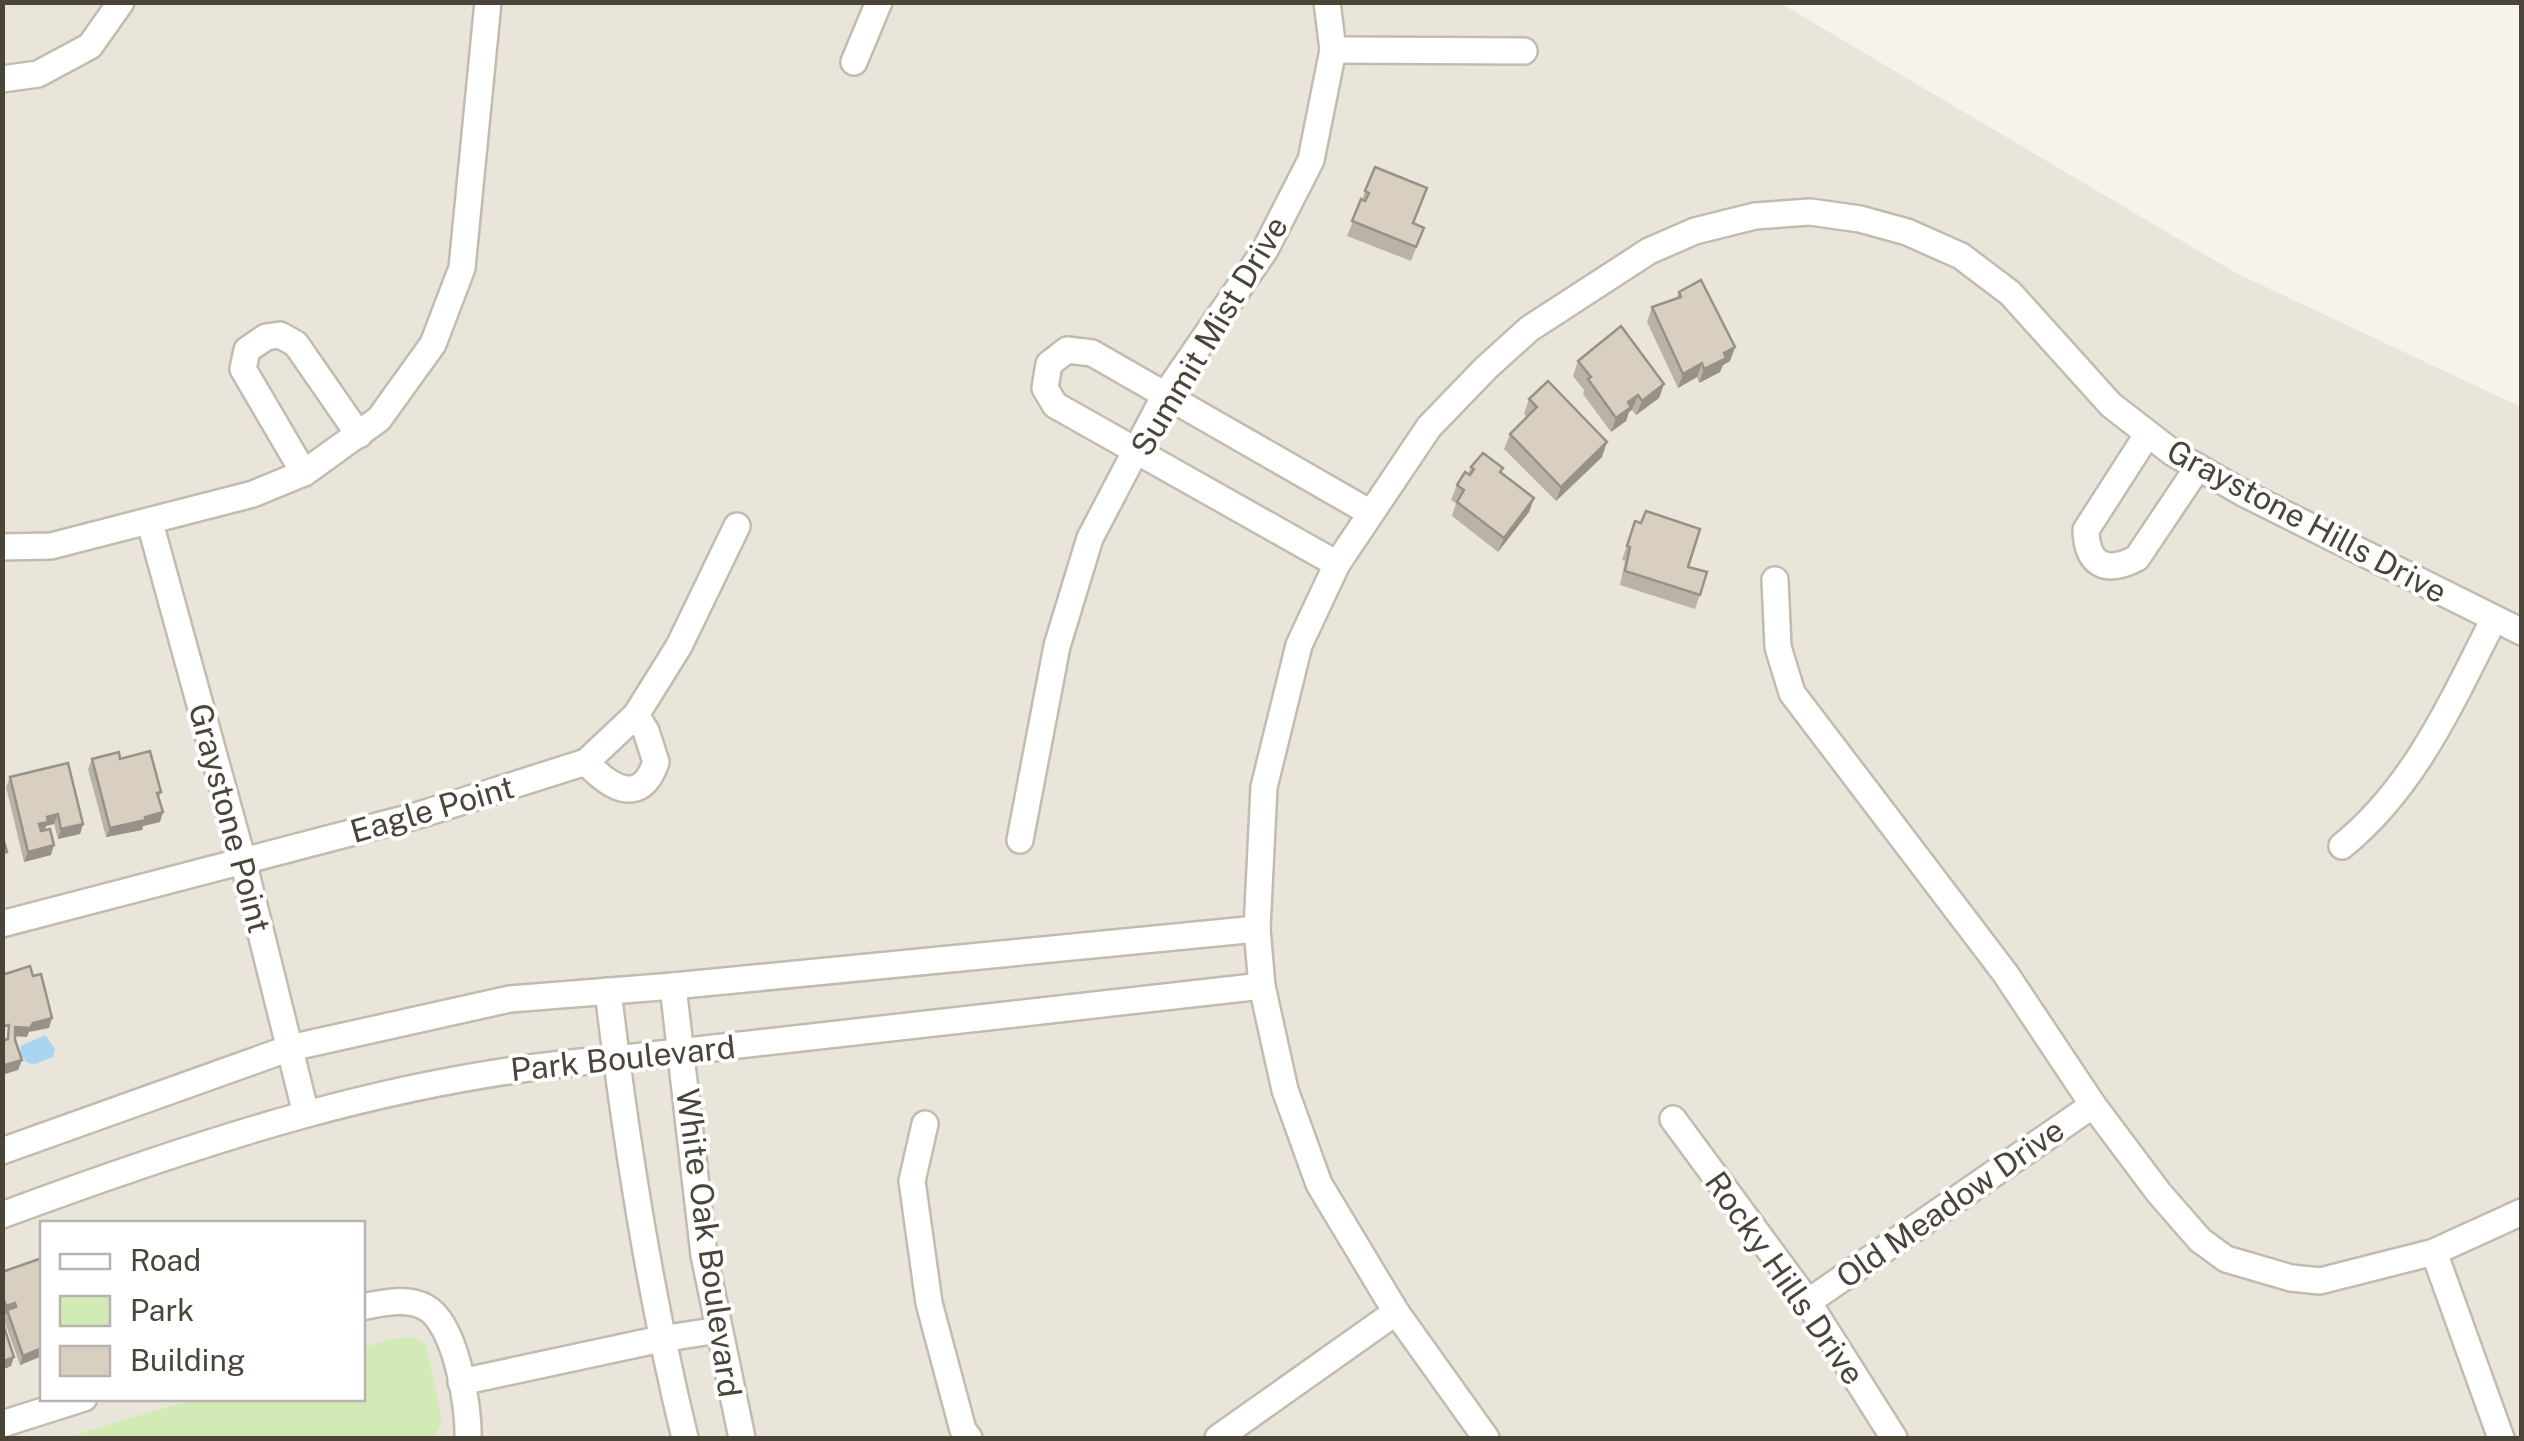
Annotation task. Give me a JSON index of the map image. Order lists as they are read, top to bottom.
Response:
{
  "streets": {
    "street": [
      "Summit Mist Drive",
      "Graystone Hills Drive",
      "Eagle Point",
      "Graystone Point",
      "Park Boulevard",
      "Old Meadow Drive",
      "White Oak Boulevard",
      "Rocky Hills Drive"
    ]
  },
  "crossings": [
    ["Graystone Hills Drive", "Park Boulevard"],
    ["Eagle Point", "Graystone Point"],
    ["Graystone Point", "Park Boulevard"],
    ["Park Boulevard", "White Oak Boulevard"],
    ["Old Meadow Drive", "Rocky Hills Drive"]
  ],
  "legend": ["Road", "Park", "Building"]
}
